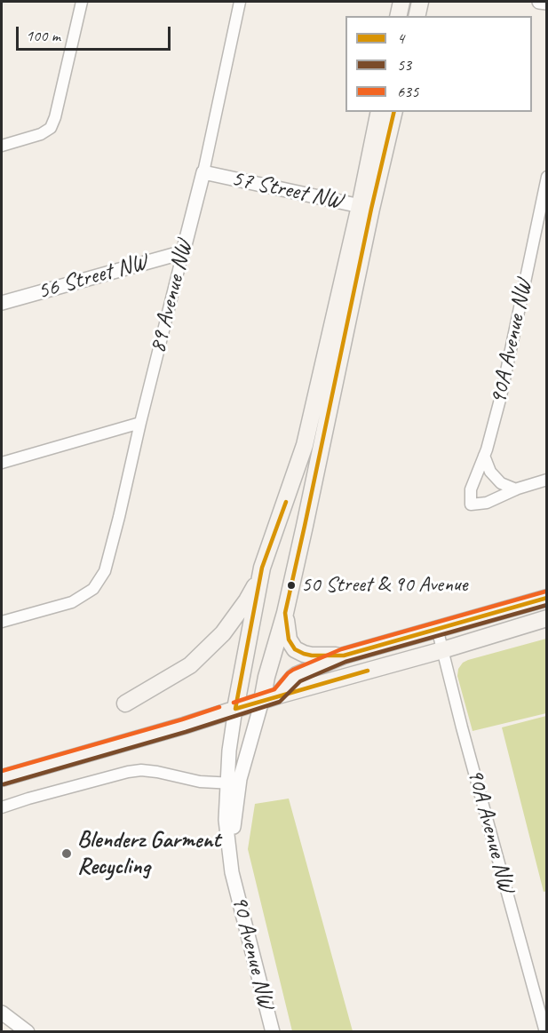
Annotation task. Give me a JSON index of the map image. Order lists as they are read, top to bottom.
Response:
{
  "streets": {
    "main road": ["90 Avenue NW"],
    "street": [
      "57 Street NW",
      "56 Street NW",
      "89 Avenue NW",
      "90A Avenue NW"
    ]
  },
  "crossings": [
    ["57 Street NW", "89 Avenue NW"],
    ["57 Street NW", "90 Avenue NW"],
    ["56 Street NW", "89 Avenue NW"]
  ],
  "places": ["50 Street & 90 Avenue", "Blenderz Garment Recycling"],
  "lines": ["transit line 4", "transit line 635", "transit line 53"],
  "legend": ["4", "53", "635"],
  "scale_bar": "100 m"
}
